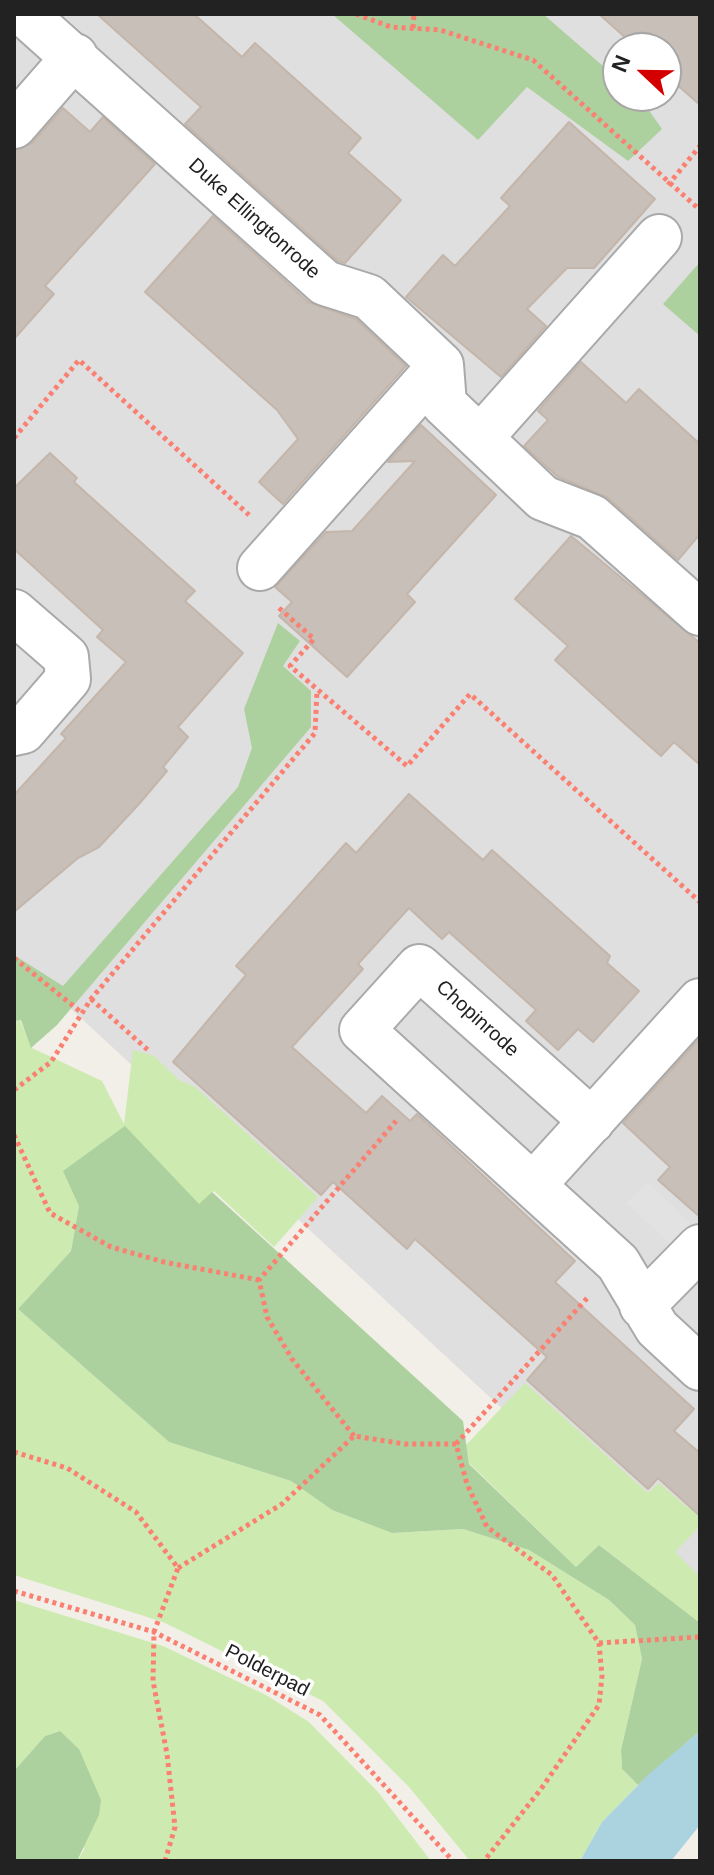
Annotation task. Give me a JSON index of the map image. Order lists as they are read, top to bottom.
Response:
{
  "streets": {
    "street": ["Duke Ellingtonrode", "Chopinrode"],
    "path": ["Polderpad"]
  },
  "north": "left"
}
